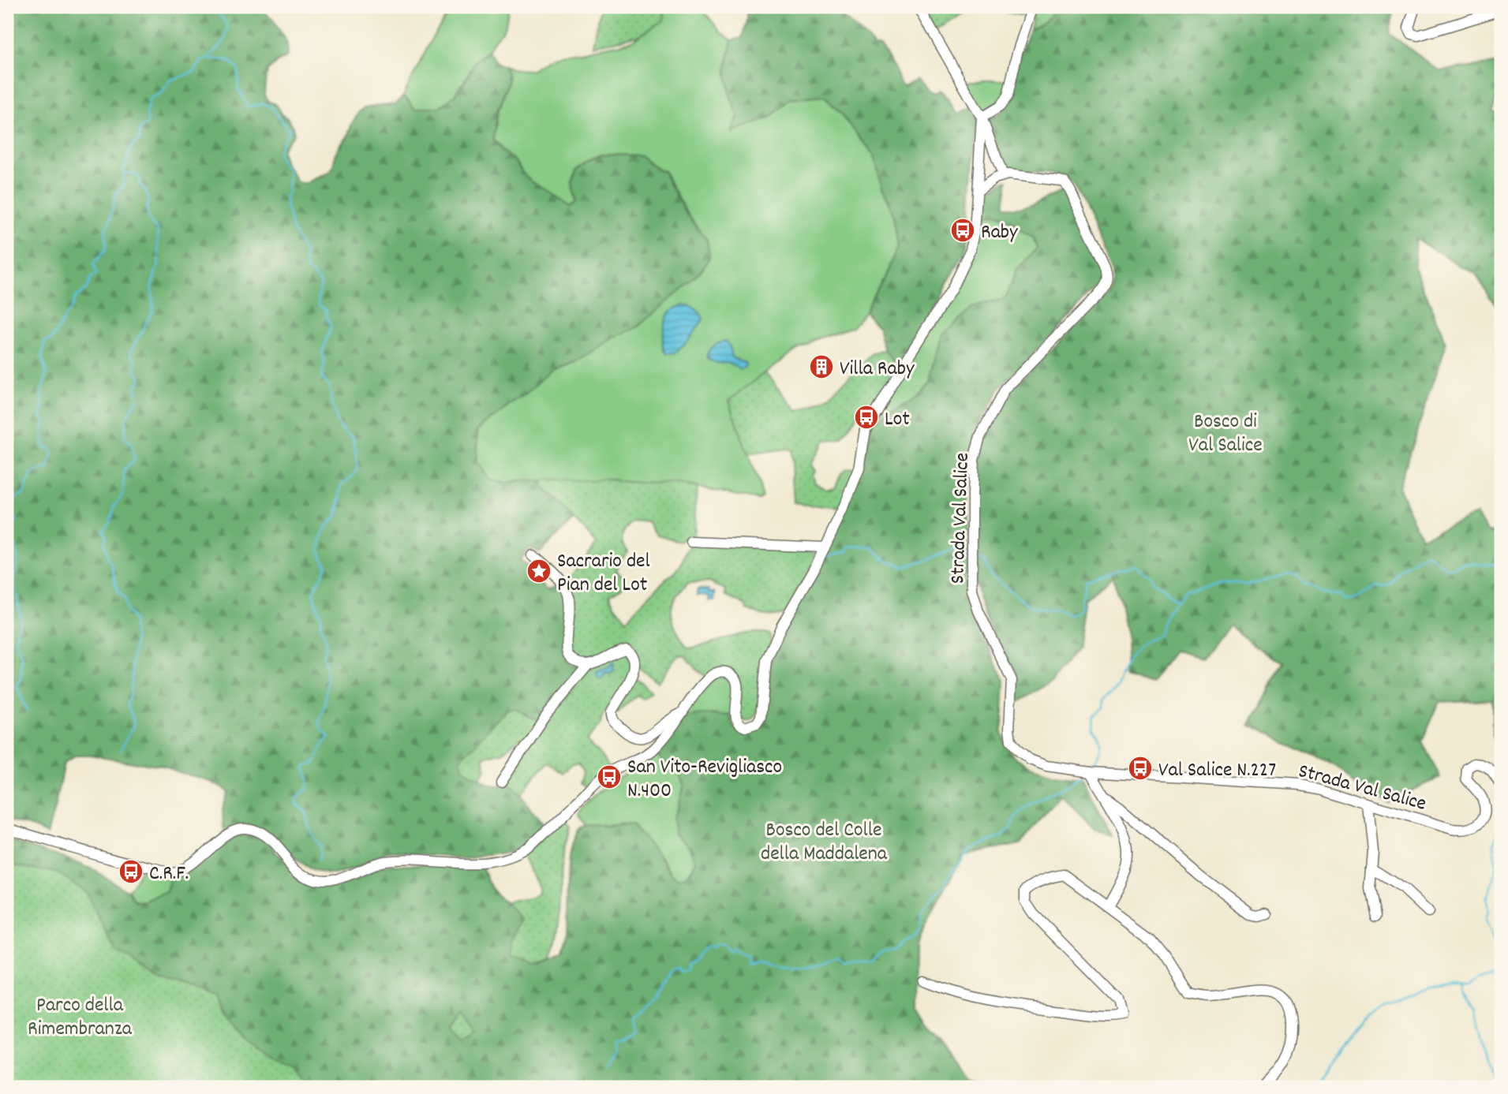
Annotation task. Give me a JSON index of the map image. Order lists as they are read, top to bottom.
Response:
{
  "streets": {
    "street": ["Strada Val Salice"]
  },
  "parks": ["Bosco di Val Salice", "Bosco del Colle della Maddalena", "Parco della Rimembranza"],
  "places": {
    "bus stop": [
      "Raby",
      "Lot",
      "Val Salice N.227",
      "San Vito-Revigliasco N.400",
      "C.R.F."
    ],
    "building": ["Villa Raby"],
    "place": ["Sacrario del Pian del Lot"]
  }
}
